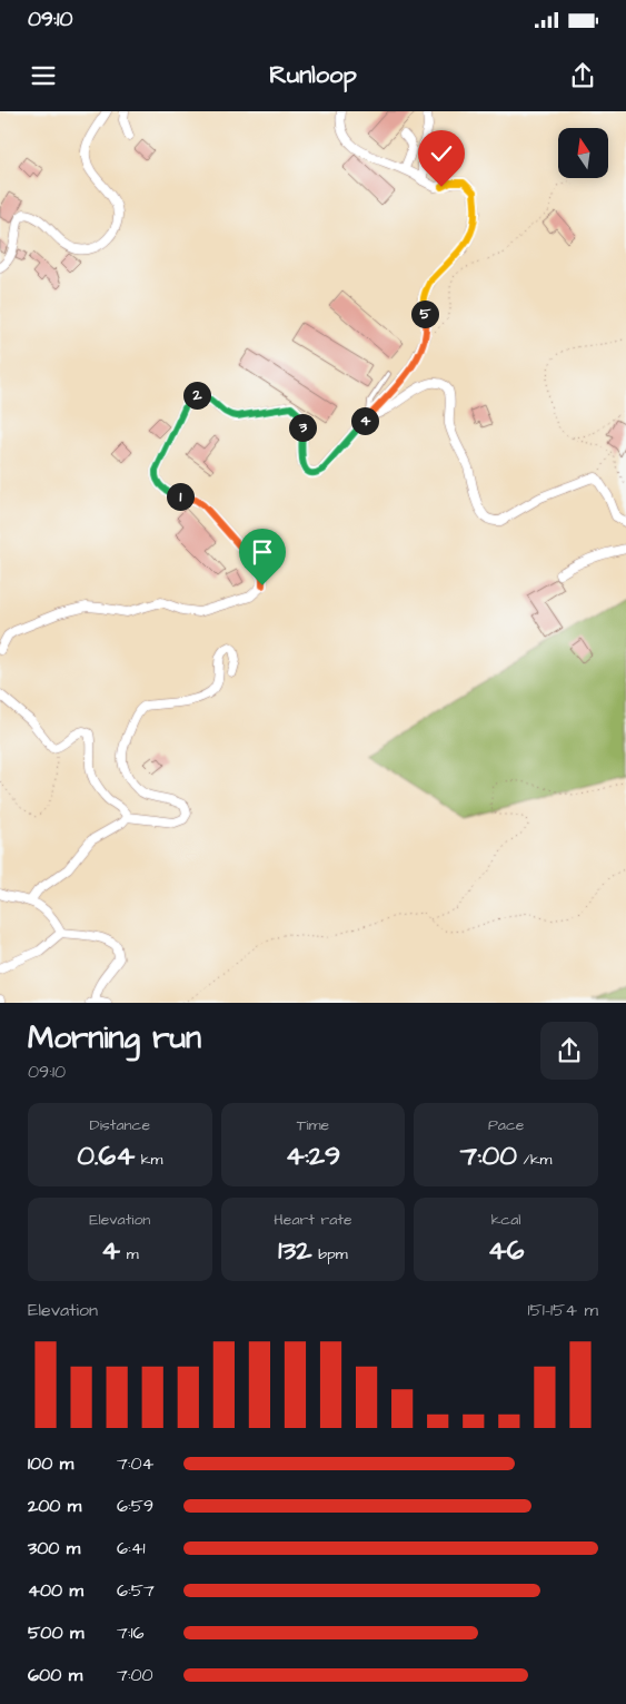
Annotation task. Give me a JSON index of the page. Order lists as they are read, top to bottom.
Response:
{
  "north": "top",
  "page": {
    "status": "09:10",
    "header": "Runloop",
    "pins": [
      "5",
      "2",
      "4",
      "3",
      "1"
    ],
    "heading": ["Morning run", "09:10"],
    "stats": [
      ["Distance", "0.64 km"],
      ["Time", "4:29"],
      ["Pace", "7:00 /km"],
      ["Elevation", "4 m"],
      ["Heart rate", "132 bpm"],
      ["kcal", "46"]
    ],
    "chart": ["Elevation", "151–154 m"],
    "list": [
      {
        "name": "100 m",
        "note": "7:04"
      },
      {
        "name": "200 m",
        "note": "6:59"
      },
      {
        "name": "300 m",
        "note": "6:41"
      },
      {
        "name": "400 m",
        "note": "6:57"
      },
      {
        "name": "500 m",
        "note": "7:16"
      },
      {
        "name": "600 m",
        "note": "7:00"
      }
    ]
  }
}
